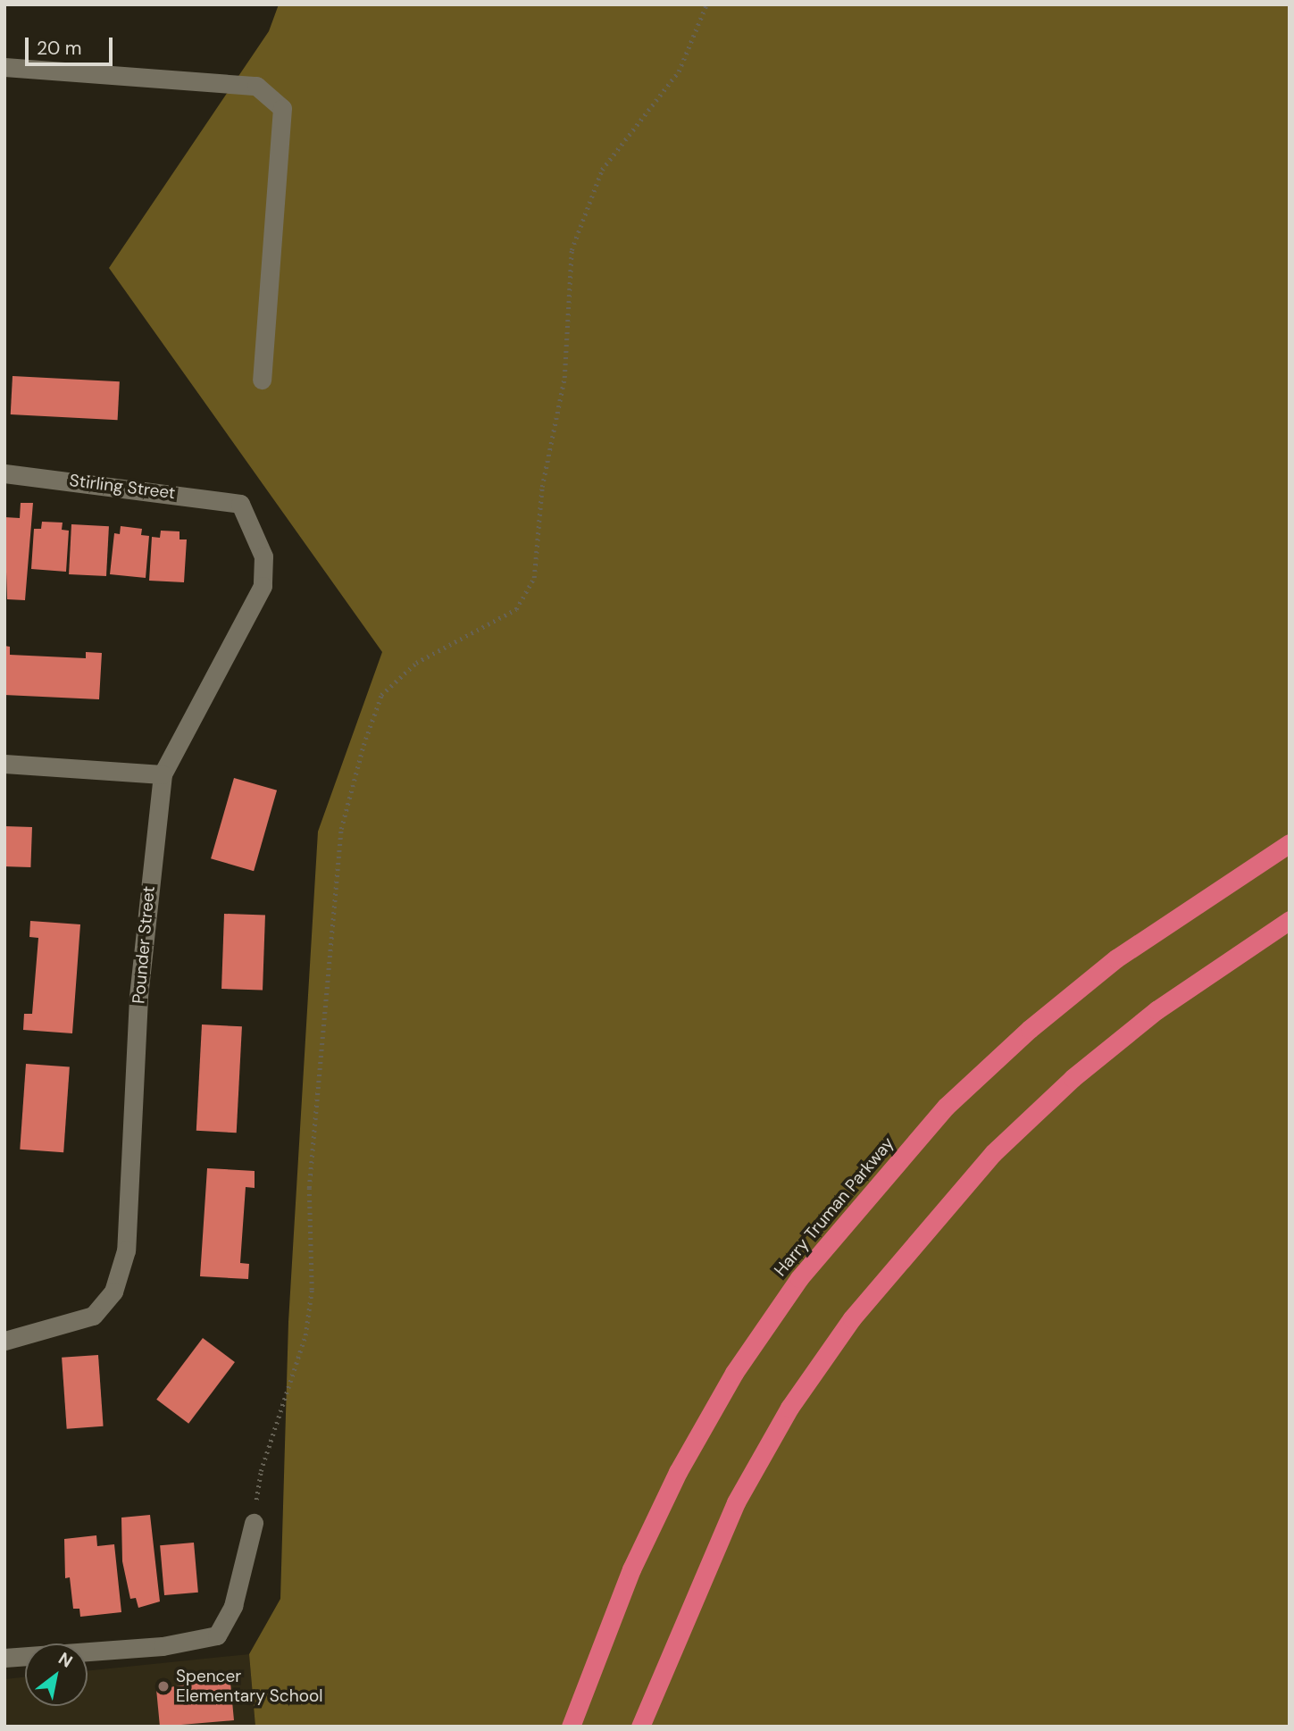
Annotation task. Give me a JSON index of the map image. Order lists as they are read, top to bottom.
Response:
{
  "streets": {
    "highway": ["Harry Truman Parkway"],
    "street": ["Stirling Street", "Pounder Street"]
  },
  "crossings": [
    ["Stirling Street", "Pounder Street"]
  ],
  "places": ["Spencer Elementary School"],
  "scale_bar": "20 m",
  "north": "top right"
}
